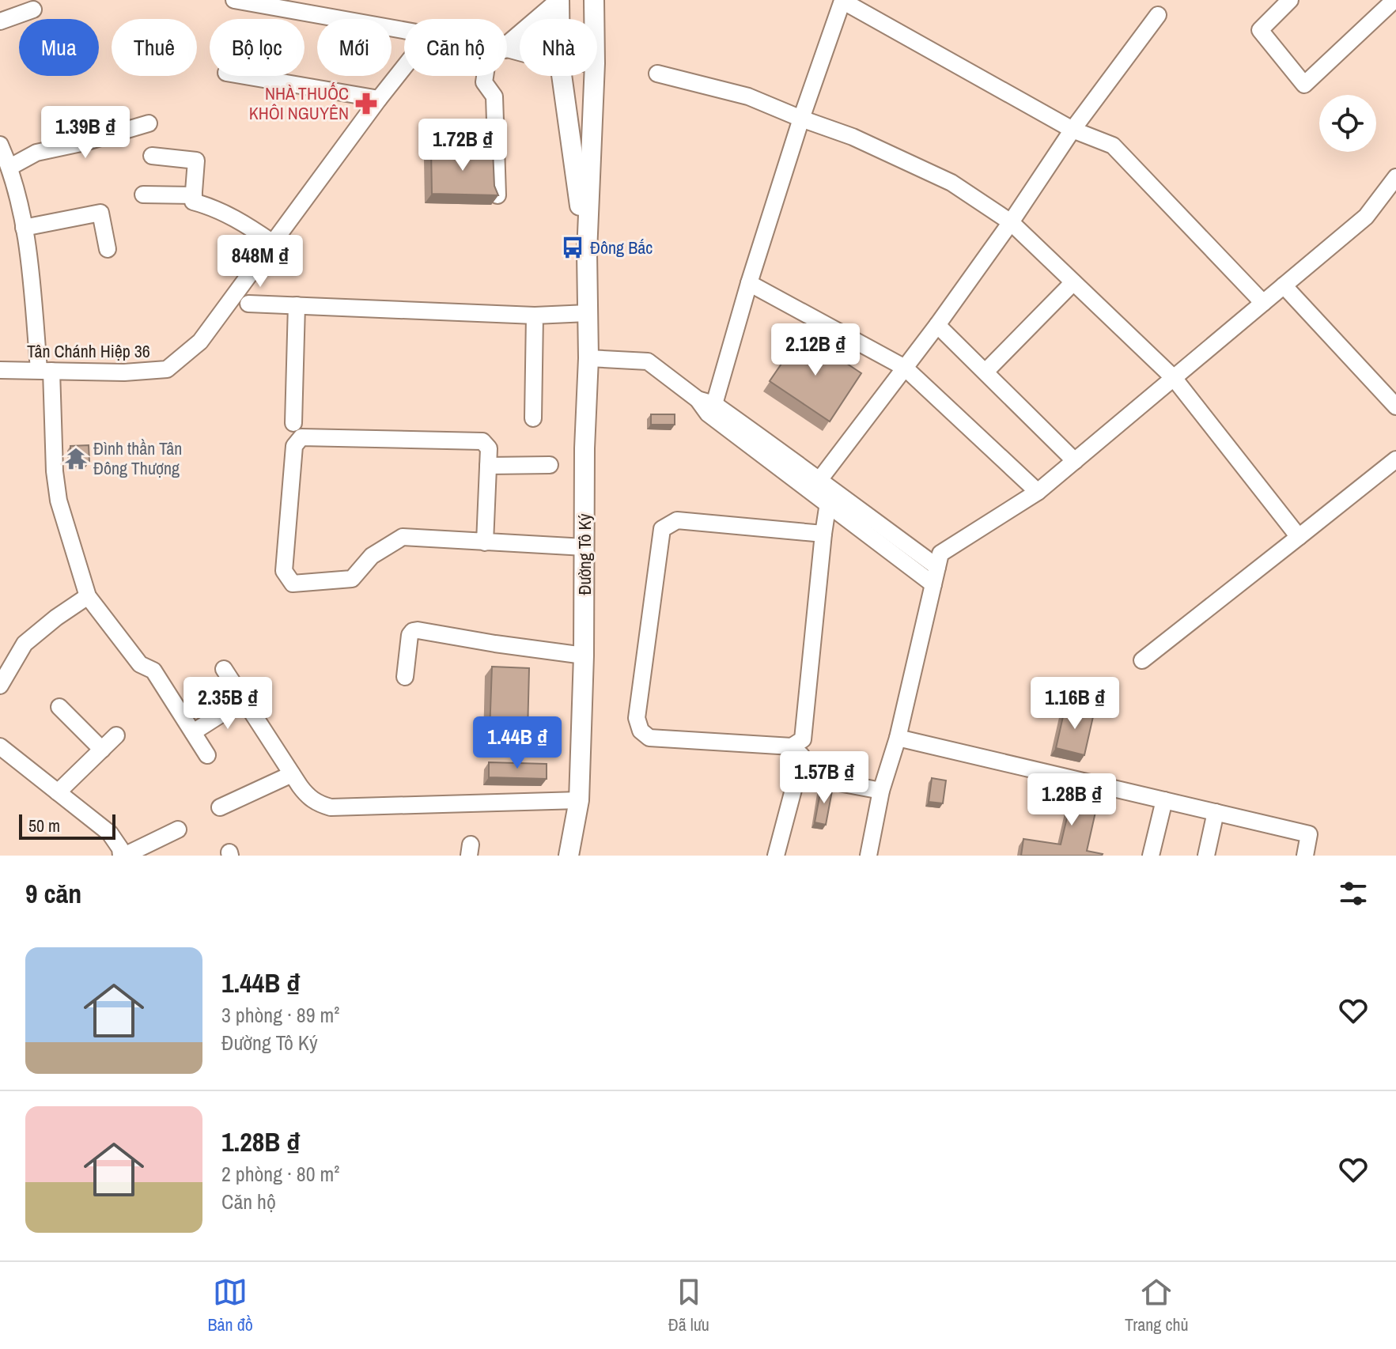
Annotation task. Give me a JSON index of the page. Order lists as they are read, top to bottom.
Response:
{
  "streets": {
    "main road": ["Đường Tô Ký"],
    "street": ["Tân Chánh Hiệp 36"]
  },
  "places": {
    "pharmacy": ["NHÀ THUỐC KHÔI NGUYÊN"],
    "bus stop": ["Đông Bắc"],
    "temple": ["Đình thần Tân Đông Thượng"]
  },
  "scale_bar": "50 m",
  "page": {
    "chip": [
      "Mua",
      "Thuê",
      "Bộ lọc",
      "Mới",
      "Căn hộ",
      "Nhà"
    ],
    "price": [
      "1.39B ₫",
      "1.72B ₫",
      "848M ₫",
      "2.12B ₫",
      "2.35B ₫",
      "1.16B ₫",
      "1.44B ₫",
      "1.57B ₫",
      "1.28B ₫"
    ],
    "scale": "50 m",
    "heading": "9 căn",
    "list": [
      {
        "name": "1.44B ₫",
        "note": "3 phòng · 89 m² · Đường Tô Ký"
      },
      {
        "name": "1.28B ₫",
        "note": "2 phòng · 80 m² · Căn hộ"
      }
    ],
    "tabs": ["Bản đồ", "Đã lưu", "Trang chủ"]
  }
}
